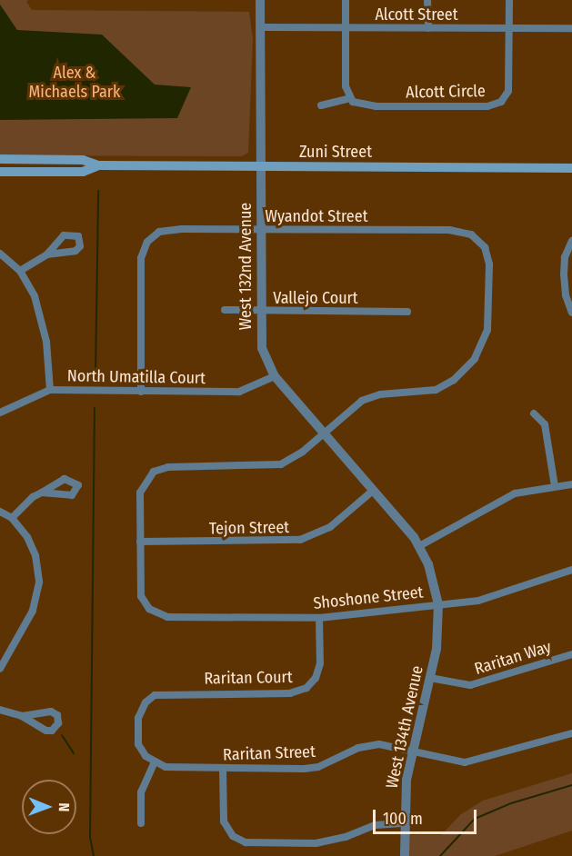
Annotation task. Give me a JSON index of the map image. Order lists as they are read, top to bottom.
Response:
{
  "streets": {
    "main road": ["Zuni Street"],
    "street": [
      "Alcott Street",
      "Alcott Circle",
      "Wyandot Street",
      "West 132nd Avenue",
      "Vallejo Court",
      "North Umatilla Court",
      "Tejon Street",
      "Shoshone Street",
      "Raritan Way",
      "Raritan Court",
      "West 134th Avenue",
      "Raritan Street"
    ]
  },
  "crossings": [
    ["Alcott Street", "Alcott Circle"],
    ["Alcott Street", "West 132nd Avenue"],
    ["Zuni Street", "West 132nd Avenue"],
    ["Wyandot Street", "West 132nd Avenue"],
    ["Wyandot Street", "North Umatilla Court"],
    ["West 132nd Avenue", "Vallejo Court"],
    ["West 132nd Avenue", "North Umatilla Court"],
    ["West 132nd Avenue", "Tejon Street"],
    ["West 132nd Avenue", "Shoshone Street"],
    ["West 132nd Avenue", "West 134th Avenue"],
    ["Tejon Street", "Shoshone Street"],
    ["Shoshone Street", "Raritan Court"],
    ["Shoshone Street", "West 134th Avenue"],
    ["Raritan Way", "West 134th Avenue"],
    ["Raritan Court", "Raritan Street"],
    ["West 134th Avenue", "Raritan Street"]
  ],
  "parks": ["Alex & Michaels Park"],
  "scale_bar": "100 m",
  "north": "right"
}
